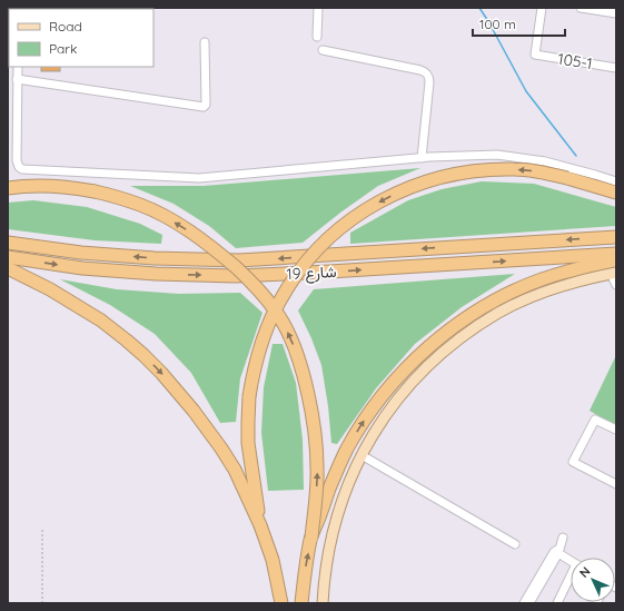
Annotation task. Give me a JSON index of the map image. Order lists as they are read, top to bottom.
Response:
{
  "streets": {
    "highway": ["شارع 19"],
    "street": ["105-1"]
  },
  "legend": ["Road", "Park"],
  "scale_bar": "100 m",
  "north": "top left"
}
